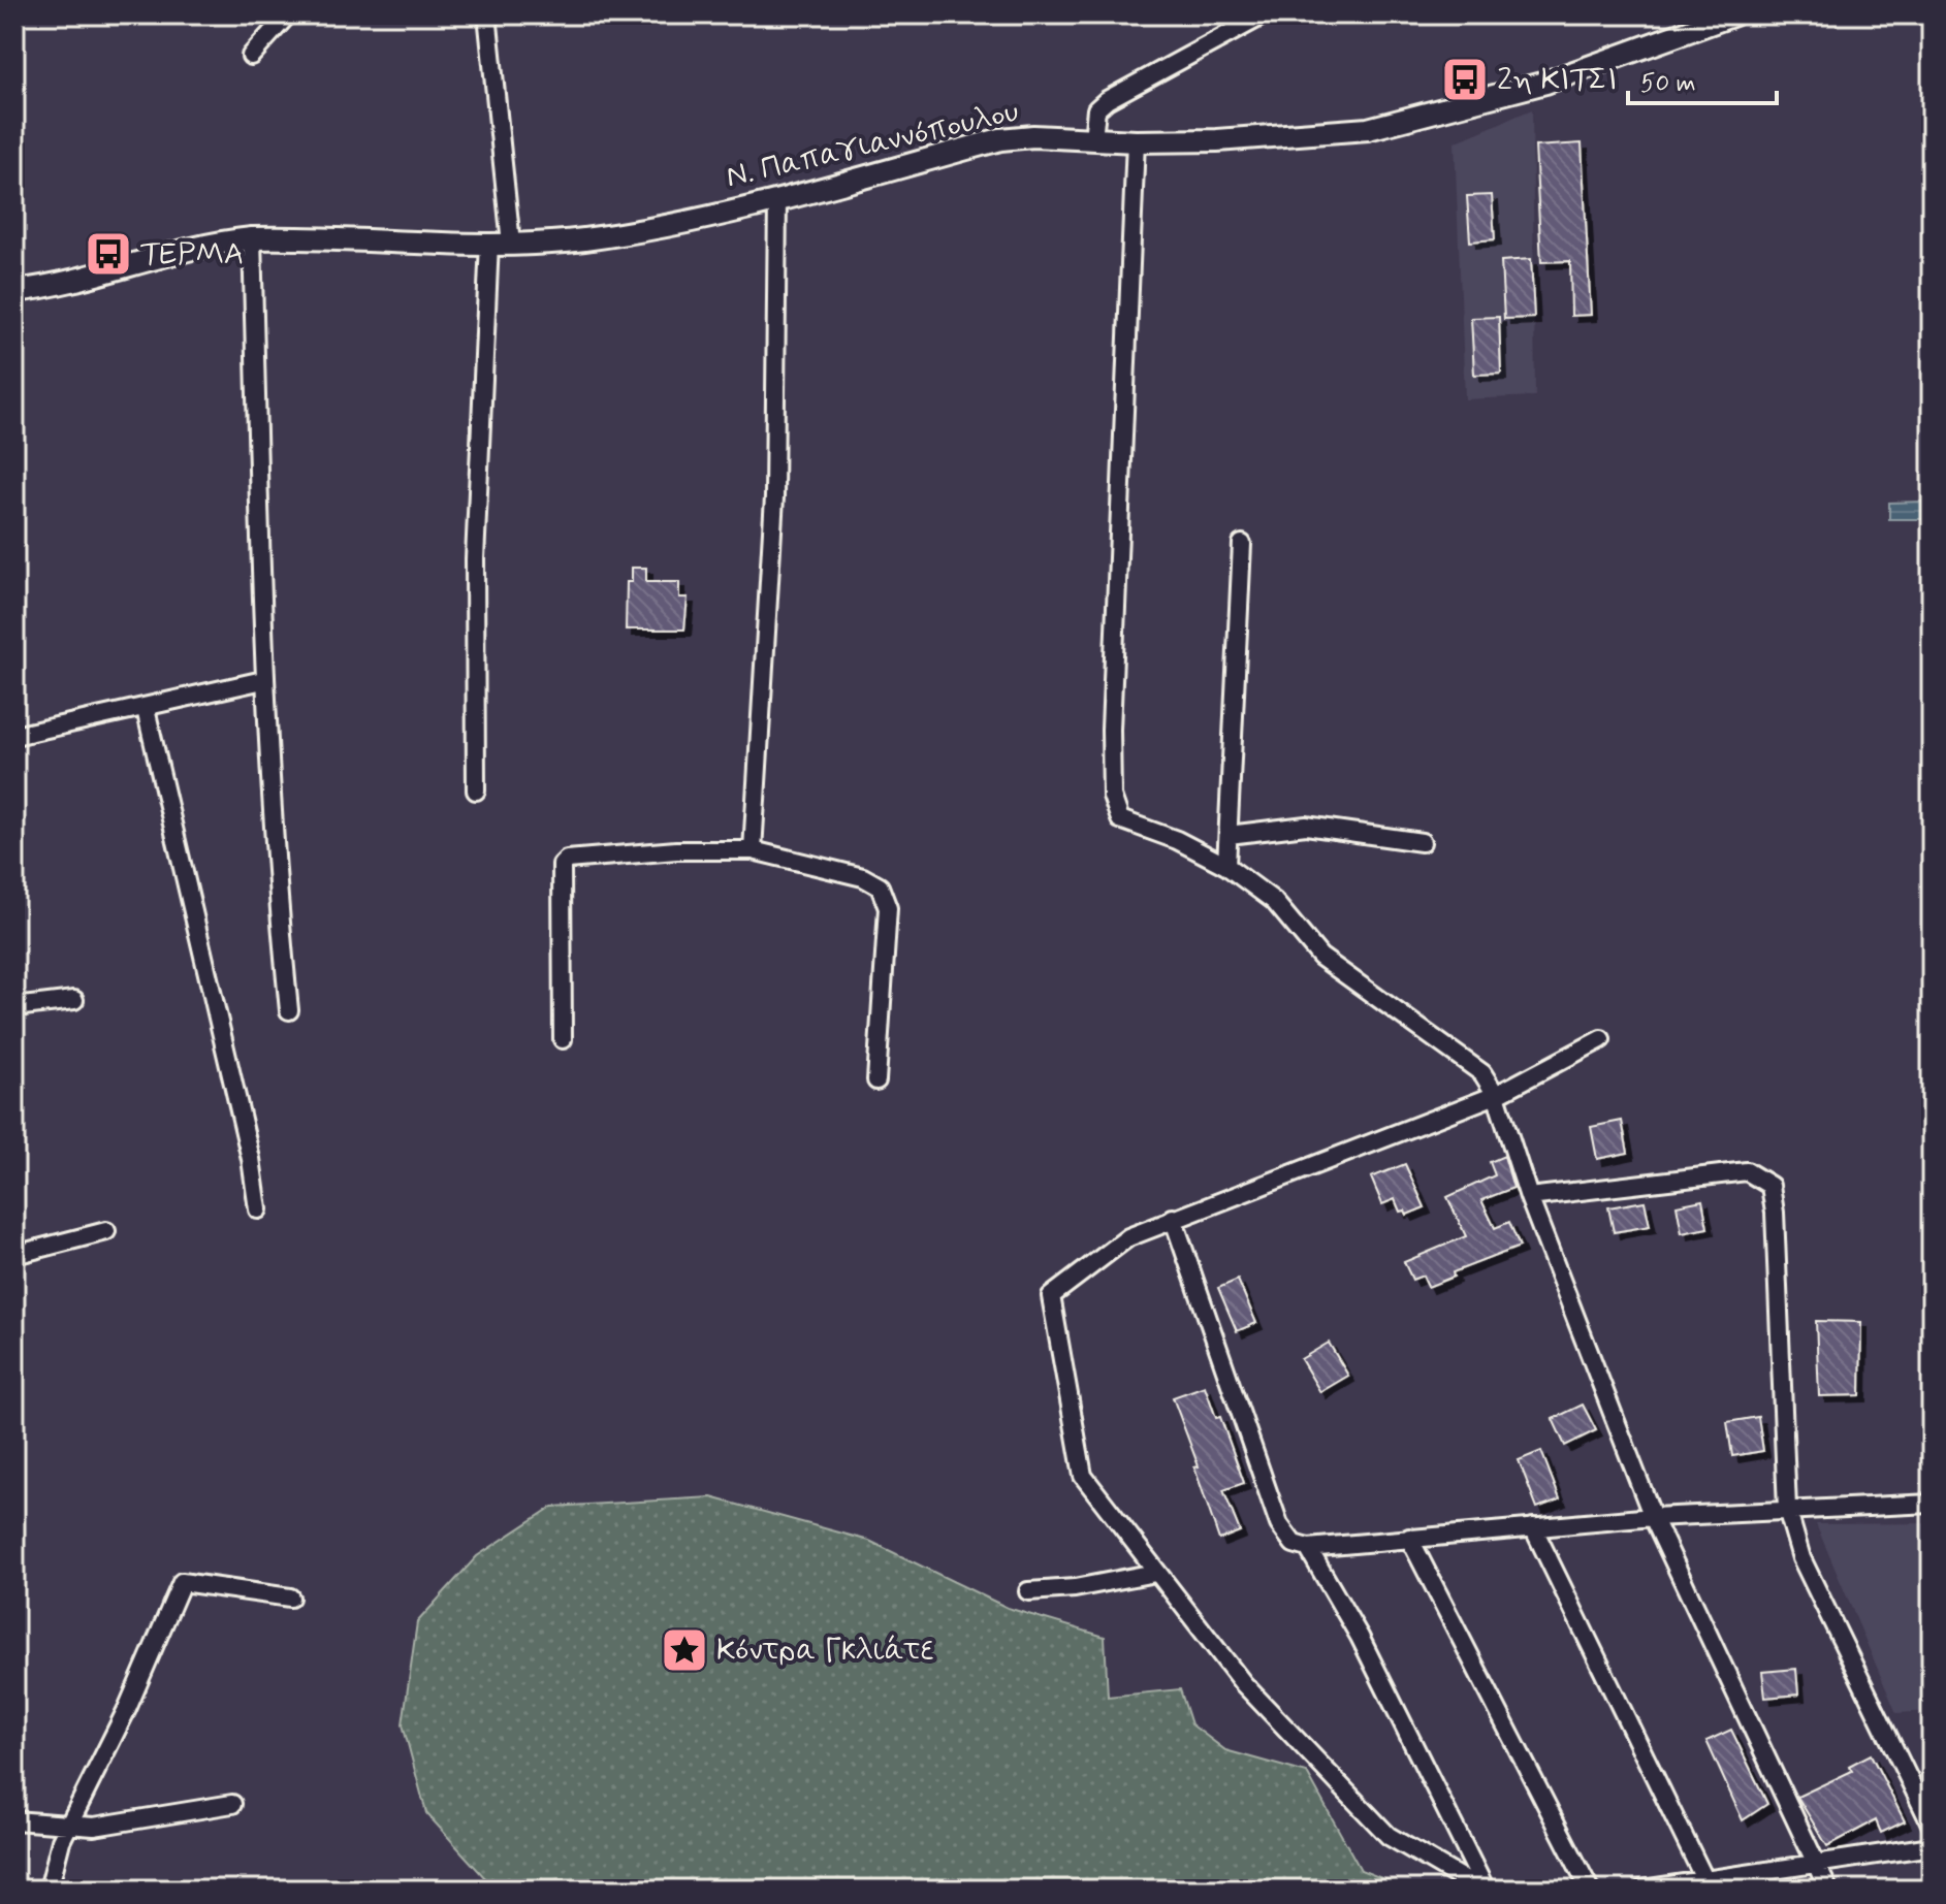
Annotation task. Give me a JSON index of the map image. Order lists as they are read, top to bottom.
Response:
{
  "streets": {
    "street": ["Ν. Παπαγιαννόπουλου"]
  },
  "places": {
    "bus stop": ["2η ΚΙΤΣΙ", "ΤΕΡΜΑ"],
    "place": ["Κόντρα Γκλιάτε"]
  },
  "scale_bar": "50 m"
}
